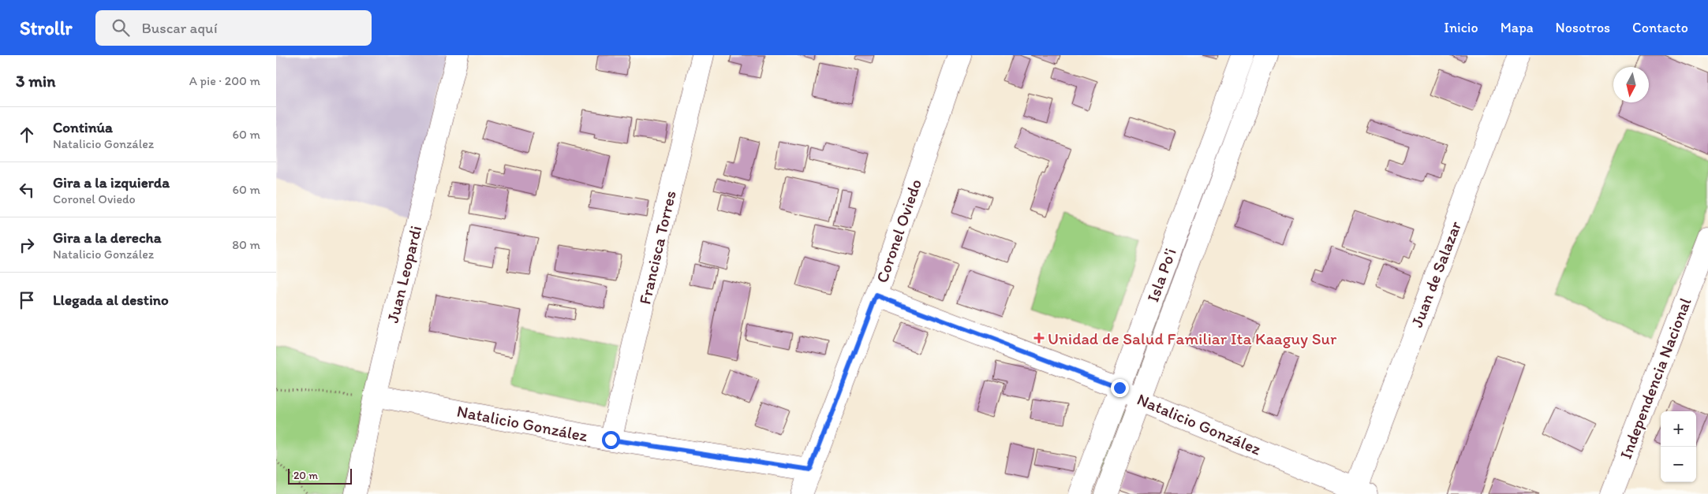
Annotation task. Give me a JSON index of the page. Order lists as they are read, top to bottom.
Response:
{
  "streets": {
    "street": [
      "Coronel Oviedo",
      "Francisca Torres",
      "Juan Leopardi",
      "Juan de Salazar",
      "Isla Po'i",
      "Independencia Nacional",
      "Natalicio González"
    ]
  },
  "crossings": [
    ["Coronel Oviedo", "Natalicio González"],
    ["Francisca Torres", "Natalicio González"],
    ["Juan Leopardi", "Natalicio González"],
    ["Juan de Salazar", "Natalicio González"],
    ["Isla Po'i", "Natalicio González"]
  ],
  "places": {
    "health": ["Unidad de Salud Familiar Ita Kaaguy Sur"]
  },
  "scale_bar": "20 m",
  "north": "bottom",
  "page": {
    "header": "Strollr",
    "search": "Buscar aquí",
    "nav": [
      "Inicio",
      "Mapa",
      "Nosotros",
      "Contacto"
    ],
    "heading": ["3 min", "A pie · 200 m"],
    "list": [
      ["Continúa", "Natalicio González", "60 m"],
      ["Gira a la izquierda", "Coronel Oviedo", "60 m"],
      ["Gira a la derecha", "Natalicio González", "80 m"],
      "Llegada al destino"
    ],
    "map_buttons": ["+", "−"],
    "scale": "20 m"
  }
}
